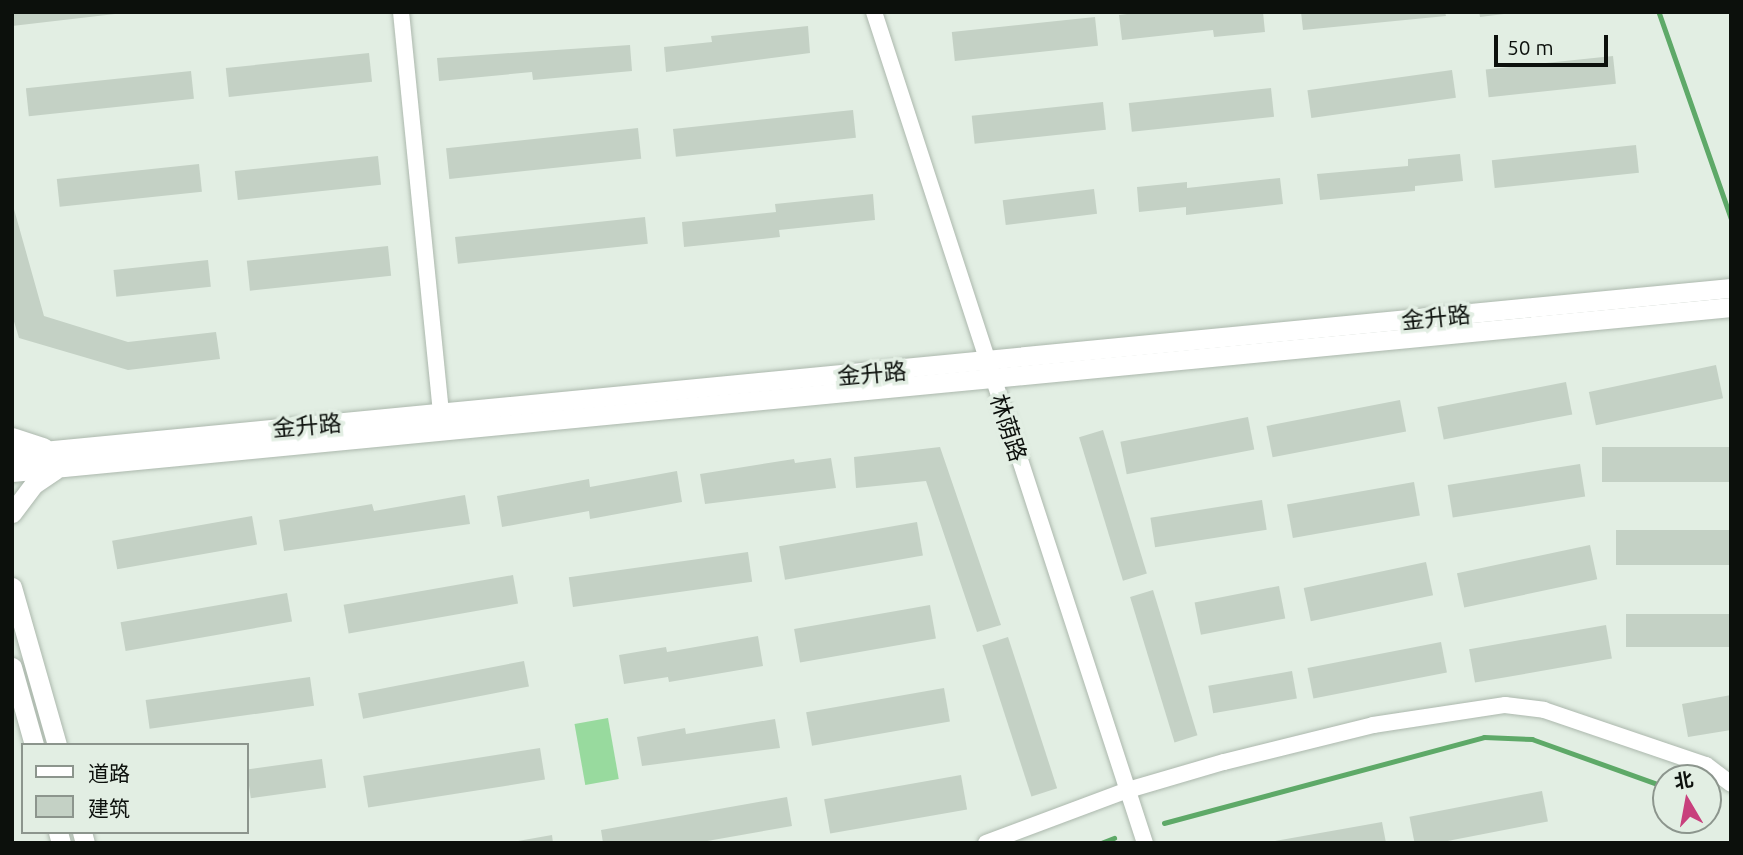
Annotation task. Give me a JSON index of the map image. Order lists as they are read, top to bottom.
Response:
{
  "streets": {
    "main road": ["金升路"],
    "street": ["林荫路"]
  },
  "crossings": [
    ["金升路", "林荫路"]
  ],
  "legend": ["道路", "建筑"],
  "scale_bar": "50 m",
  "north": "top"
}
